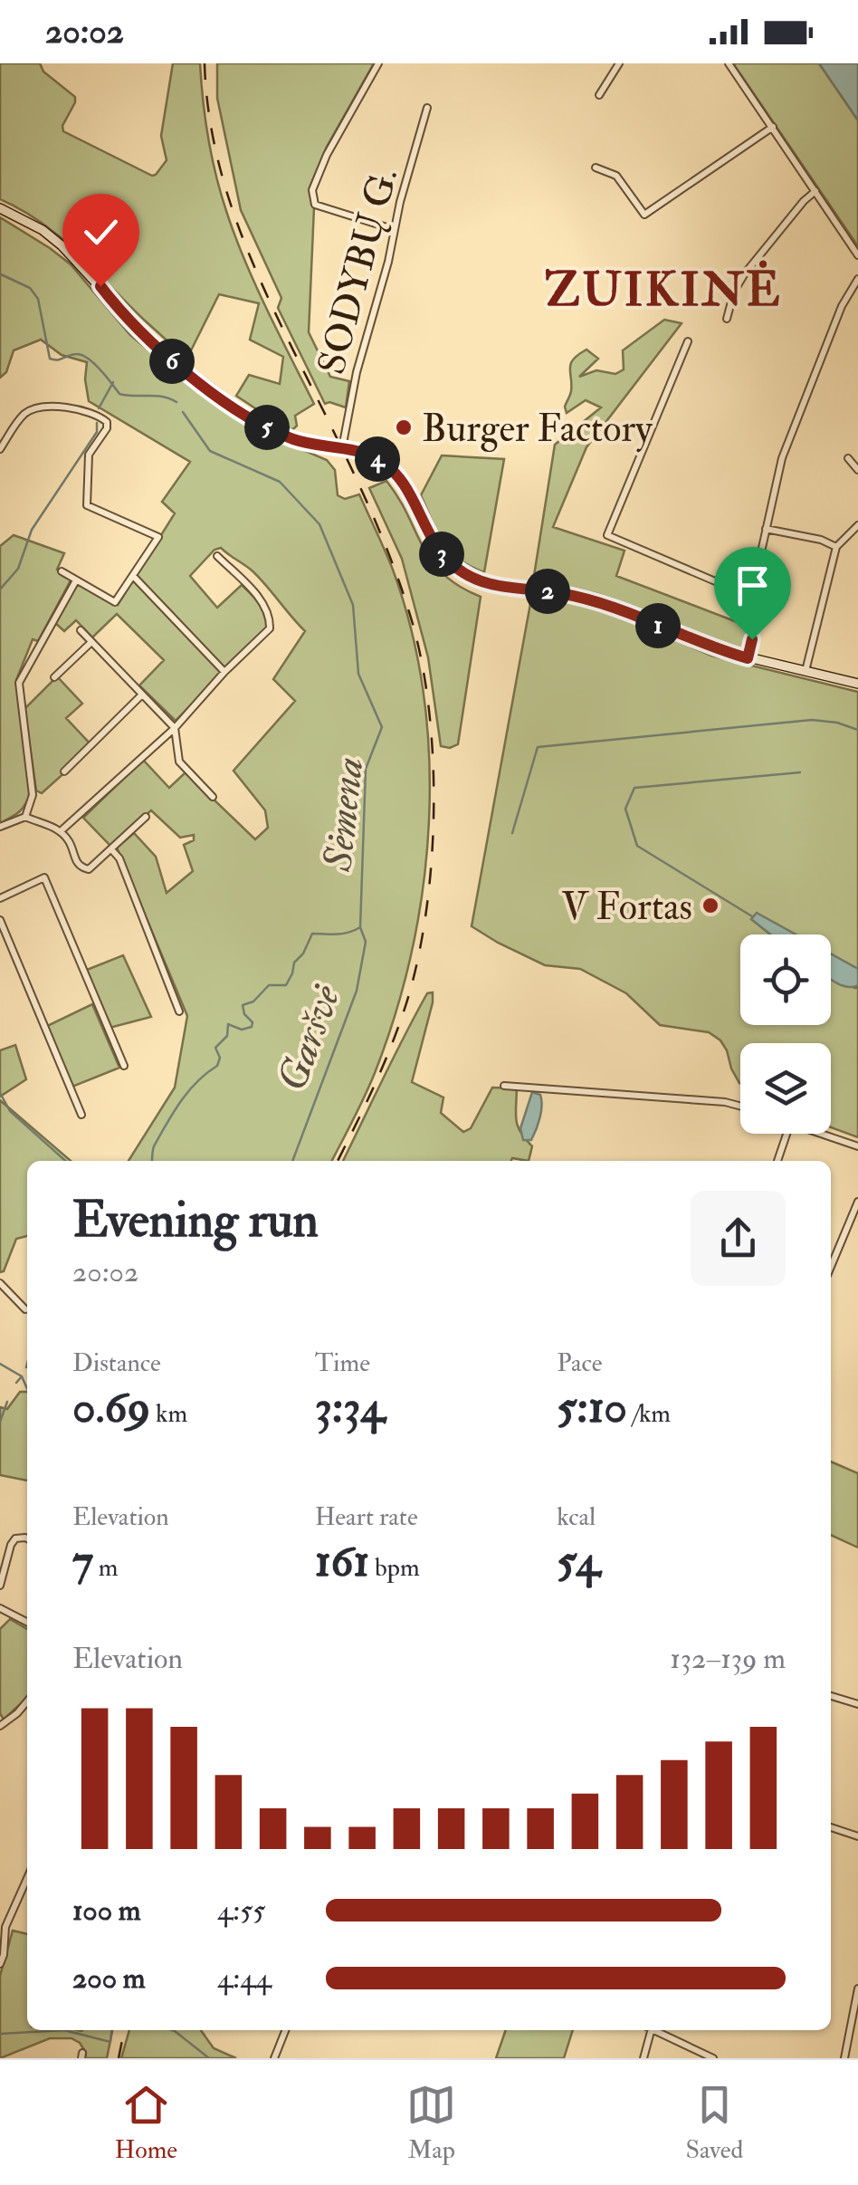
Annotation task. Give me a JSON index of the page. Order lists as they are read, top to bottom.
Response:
{
  "streets": {
    "street": ["SODYBŲ G."]
  },
  "districts": ["ZUIKINĖ"],
  "water": ["Sėmena", "Garšvė"],
  "places": ["Burger Factory", "V Fortas"],
  "page": {
    "status": "20:02",
    "pins": [
      "6",
      "5",
      "4",
      "3",
      "2",
      "1"
    ],
    "heading": ["Evening run", "20:02"],
    "stats": [
      ["Distance", "0.69 km"],
      ["Time", "3:34"],
      ["Pace", "5:10 /km"],
      ["Elevation", "7 m"],
      ["Heart rate", "161 bpm"],
      ["kcal", "54"]
    ],
    "chart": ["Elevation", "132–139 m"],
    "list": [
      {
        "name": "100 m",
        "note": "4:55"
      },
      {
        "name": "200 m",
        "note": "4:44"
      }
    ],
    "tabs": ["Home", "Map", "Saved"]
  }
}
